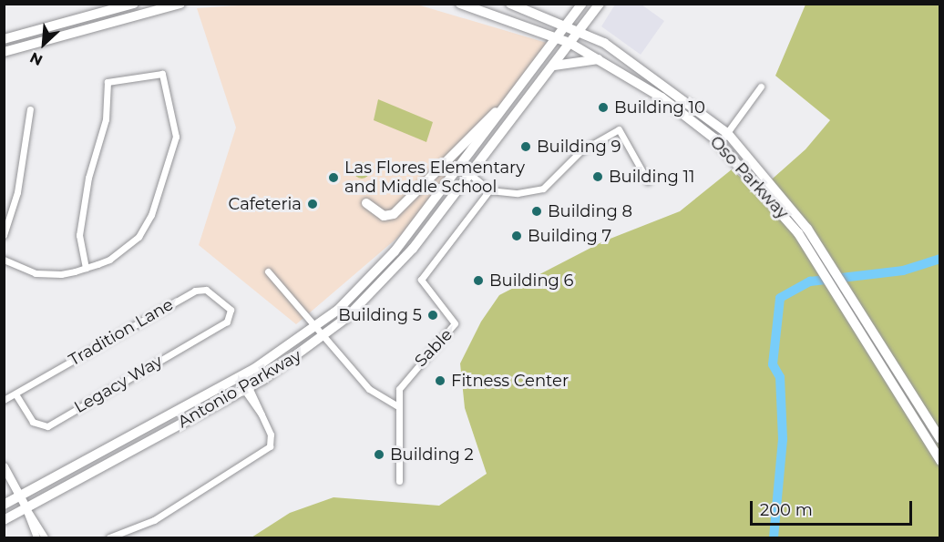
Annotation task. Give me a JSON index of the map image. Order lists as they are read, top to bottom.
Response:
{
  "streets": {
    "main road": ["Oso Parkway", "Antonio Parkway"],
    "street": ["Tradition Lane", "Sable", "Legacy Way"]
  },
  "crossings": [
    ["Oso Parkway", "Antonio Parkway"],
    ["Tradition Lane", "Legacy Way"]
  ],
  "places": [
    "Building 10",
    "Building 9",
    "Building 11",
    "Las Flores Elementary and Middle School",
    "Cafeteria",
    "Building 8",
    "Building 7",
    "Building 6",
    "Building 5",
    "Fitness Center",
    "Building 2"
  ],
  "scale_bar": "200 m",
  "north": "bottom left"
}
